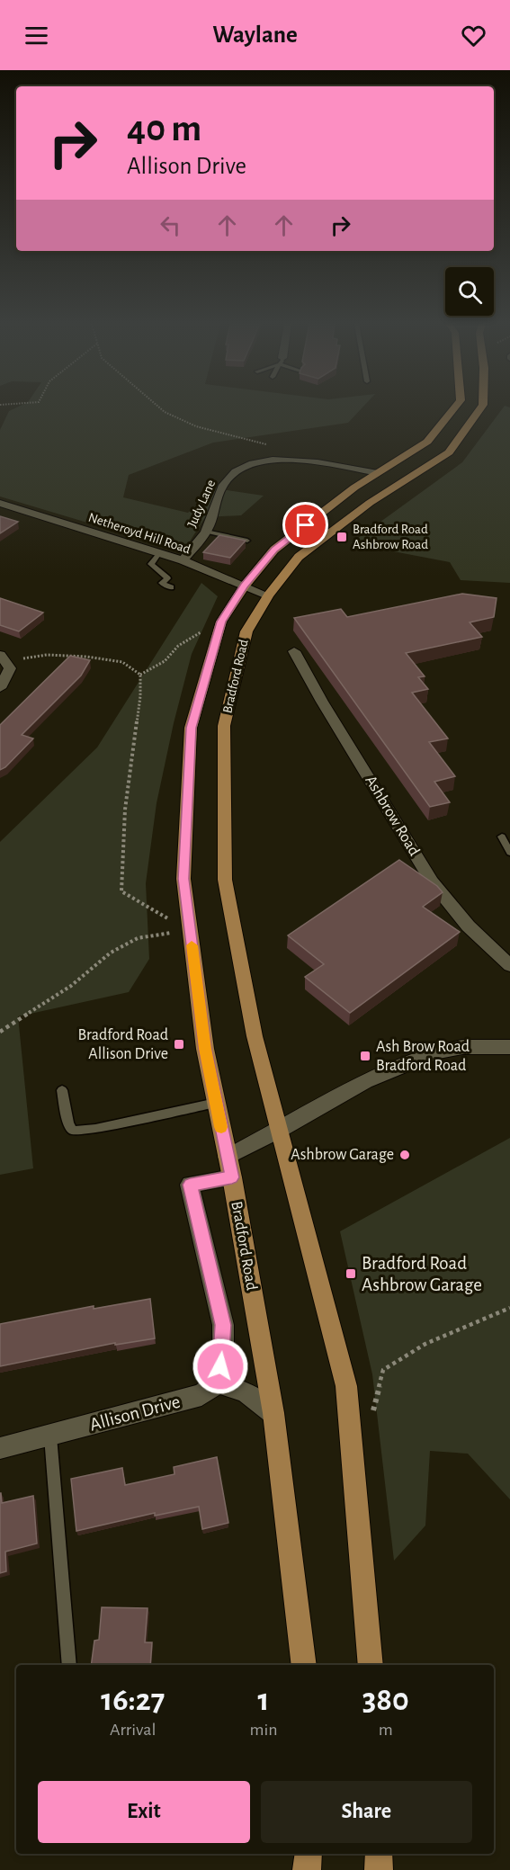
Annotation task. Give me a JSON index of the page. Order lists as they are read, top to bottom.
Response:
{
  "streets": {
    "main road": ["Bradford Road"],
    "street": [
      "Judy Lane",
      "Netheroyd Hill Road",
      "Ashbrow Road",
      "Allison Drive"
    ]
  },
  "crossings": [
    ["Judy Lane", "Netheroyd Hill Road"],
    ["Judy Lane", "Bradford Road"],
    ["Netheroyd Hill Road", "Bradford Road"]
  ],
  "places": {
    "transit": [
      "Bradford Road Ashbrow Road",
      "Bradford Road Allison Drive",
      "Ash Brow Road Bradford Road",
      "Bradford Road Ashbrow Garage"
    ],
    "other": ["Ashbrow Garage"]
  },
  "page": {
    "header": "Waylane",
    "turn": ["40 m", "Allison Drive"],
    "eta": [
      "16:27",
      "Arrival",
      "1",
      "min",
      "380",
      "m"
    ],
    "buttons": ["Exit", "Share"]
  }
}
